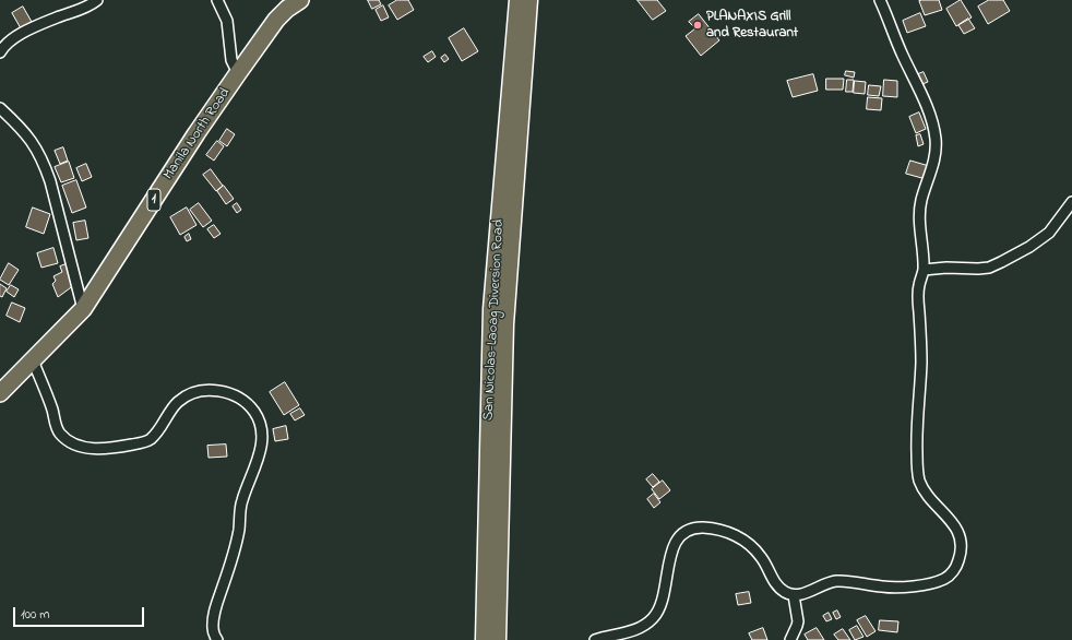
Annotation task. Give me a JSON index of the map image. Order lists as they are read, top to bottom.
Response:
{
  "streets": {
    "highway": ["Manila North Road", "1"],
    "main road": ["San Nicolas-Laoag Diversion Road"]
  },
  "places": ["PLANAXIS Grill and Restaurant"],
  "scale_bar": "100 m"
}
